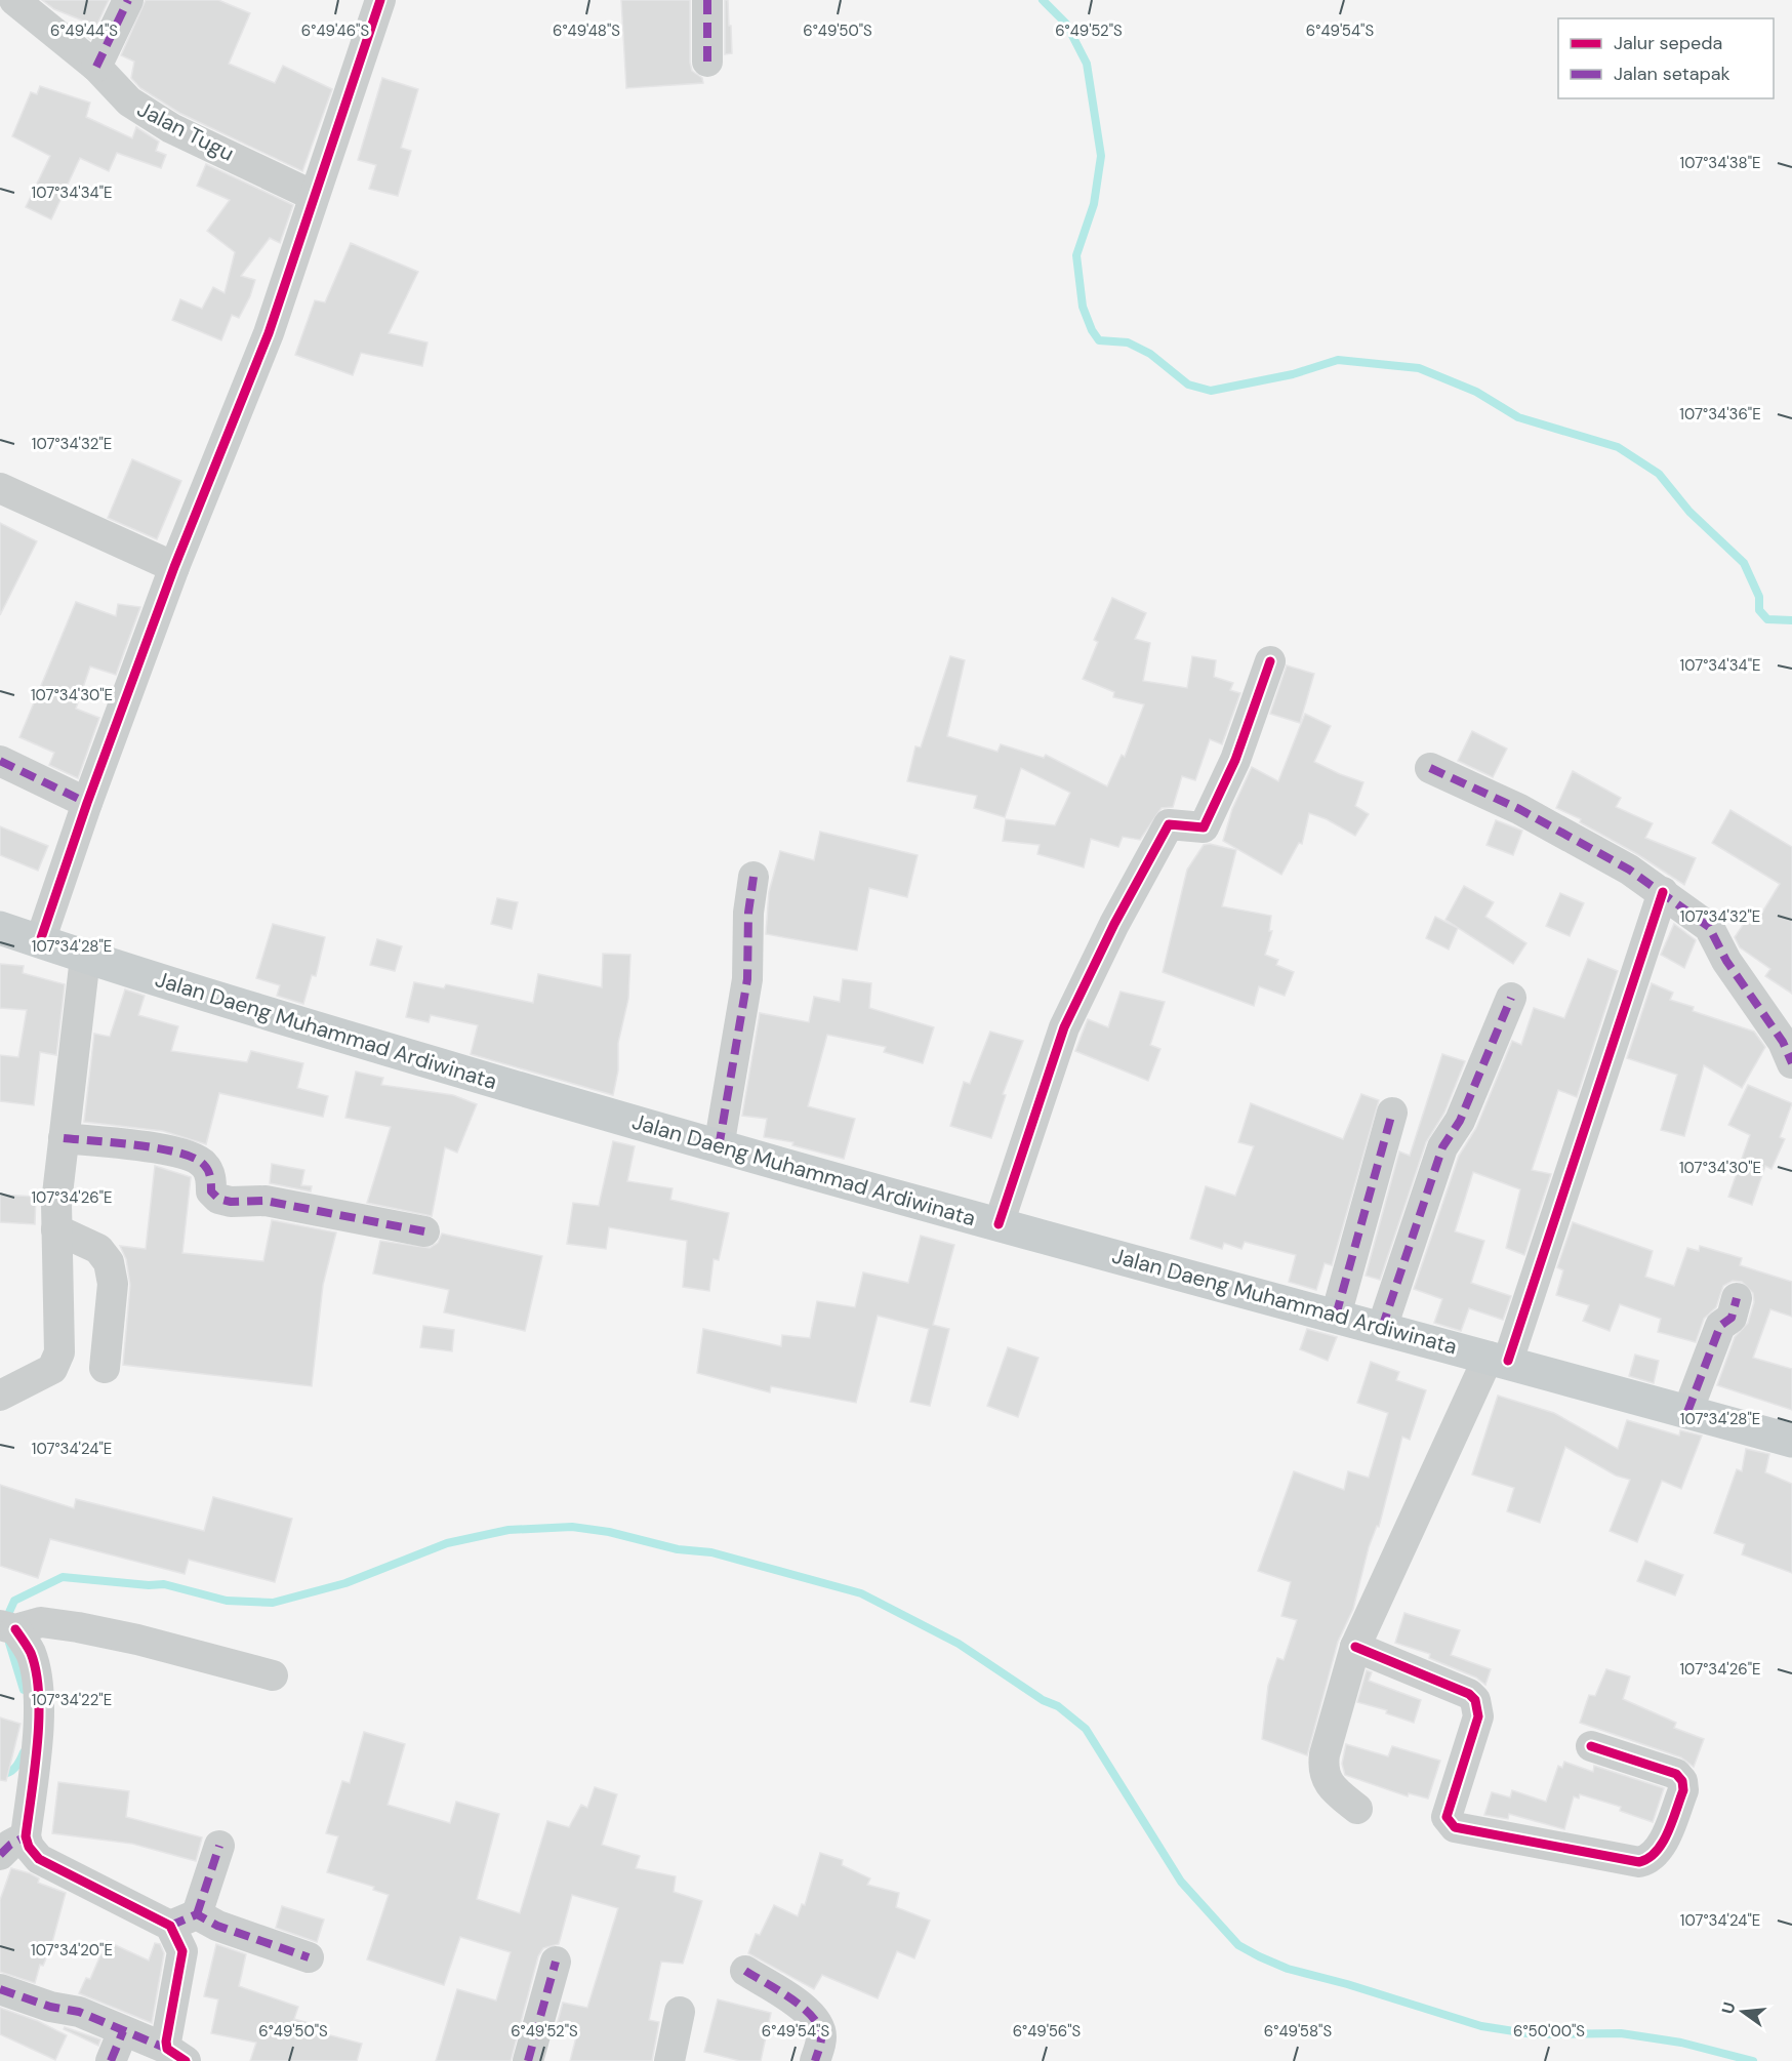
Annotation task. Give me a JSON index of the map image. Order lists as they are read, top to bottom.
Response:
{
  "streets": {
    "main road": ["Jalan Daeng Muhammad Ardiwinata"],
    "street": ["Jalan Tugu"]
  },
  "legend": ["Jalur sepeda", "Jalan setapak"],
  "north": "left",
  "coordinates": [
    "6°49'44\"S",
    "6°49'46\"S",
    "6°49'48\"S",
    "6°49'50\"S",
    "6°49'52\"S",
    "6°49'54\"S",
    "107°34'38\"E",
    "107°34'34\"E",
    "107°34'36\"E",
    "107°34'32\"E",
    "107°34'30\"E",
    "107°34'28\"E",
    "107°34'26\"E",
    "107°34'24\"E",
    "107°34'22\"E",
    "107°34'20\"E",
    "6°49'56\"S",
    "6°49'58\"S",
    "6°50'00\"S"
  ]
}
